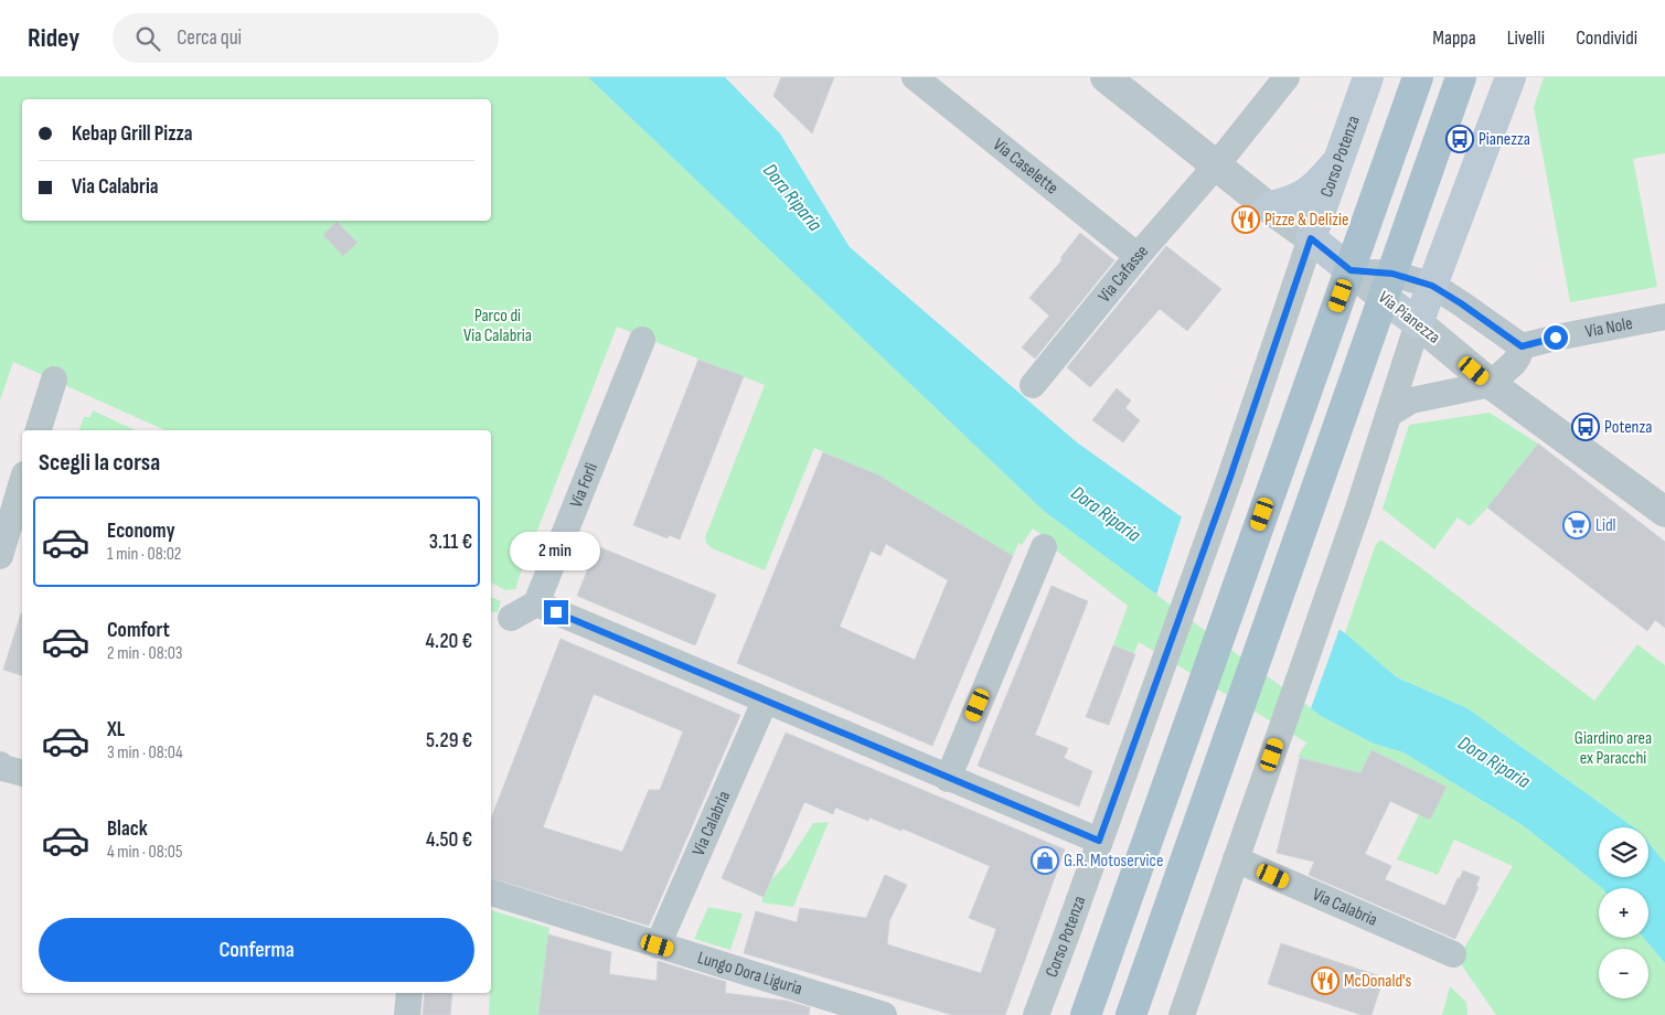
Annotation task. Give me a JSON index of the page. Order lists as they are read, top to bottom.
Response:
{
  "streets": {
    "main road": ["Corso Potenza", "Via Pianezza"],
    "street": [
      "Via Caselette",
      "Via Cafasse",
      "Via Nole",
      "Via Forlì",
      "Via Calabria",
      "Lungo Dora Liguria"
    ]
  },
  "crossings": [
    ["Corso Potenza", "Via Pianezza"],
    ["Via Caselette", "Via Cafasse"],
    ["Via Cafasse", "Via Pianezza"],
    ["Via Calabria", "Lungo Dora Liguria"]
  ],
  "water": ["Dora Riparia"],
  "parks": ["Parco di Via Calabria", "Giardino area ex Paracchi"],
  "places": {
    "bus stop": ["Pianezza", "Potenza"],
    "restaurant": ["Pizze & Delizie", "McDonald's"],
    "supermarket": ["Lidl"],
    "shop": ["G.R. Motoservice"]
  },
  "page": {
    "header": "Ridey",
    "search": "Cerca qui",
    "nav": ["Mappa", "Livelli", "Condividi"],
    "banner": ["Kebap Grill Pizza", "Via Calabria"],
    "heading": "Scegli la corsa",
    "list": [
      {
        "name": "Economy",
        "note": "1 min · 08:02",
        "value": "3.11 €"
      },
      {
        "name": "Comfort",
        "note": "2 min · 08:03",
        "value": "4.20 €"
      },
      {
        "name": "XL",
        "note": "3 min · 08:04",
        "value": "5.29 €"
      },
      {
        "name": "Black",
        "note": "4 min · 08:05",
        "value": "4.50 €"
      }
    ],
    "bubble": "2 min",
    "map_buttons": ["+", "−"],
    "buttons": "Conferma"
  }
}
